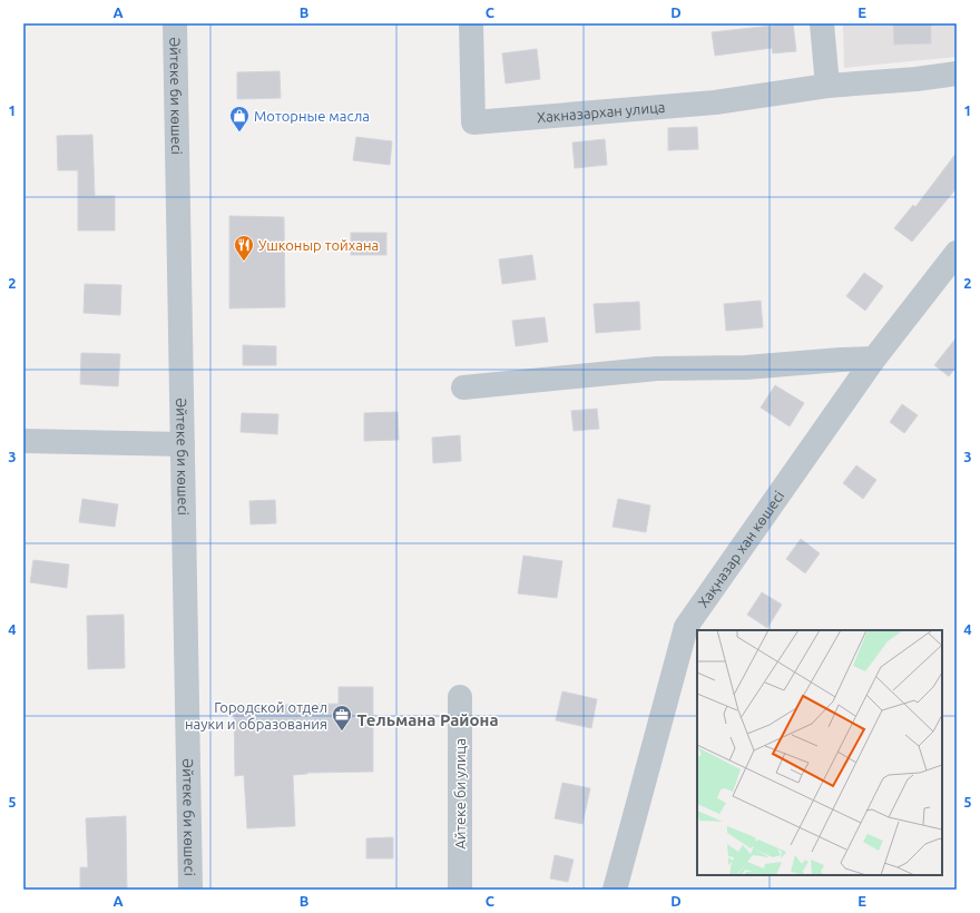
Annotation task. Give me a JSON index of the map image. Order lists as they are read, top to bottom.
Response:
{
  "streets": {
    "street": [
      "Әйтеке би көшесі",
      "Хакназархан улица",
      "Хақназар хан көшесі",
      "Айтеке би улица"
    ]
  },
  "districts": ["Тельмана Района"],
  "places": {
    "shop": ["Моторные масла"],
    "restaurant": ["Ушконыр тойхана"],
    "office": ["Городской отдел науки и образования"]
  },
  "grid": {
    "columns": [
      "A",
      "B",
      "C",
      "D",
      "E"
    ],
    "rows": [
      "1",
      "2",
      "3",
      "4",
      "5"
    ]
  }
}
